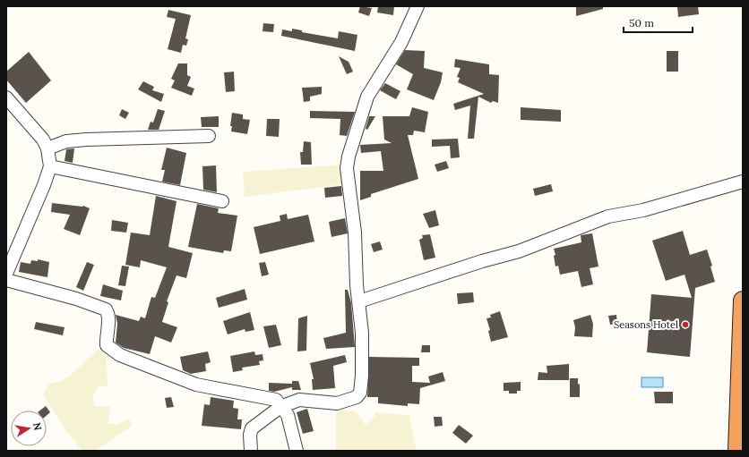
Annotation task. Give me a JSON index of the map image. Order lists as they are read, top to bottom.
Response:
{
  "places": ["Seasons Hotel"],
  "scale_bar": "50 m",
  "north": "right"
}
